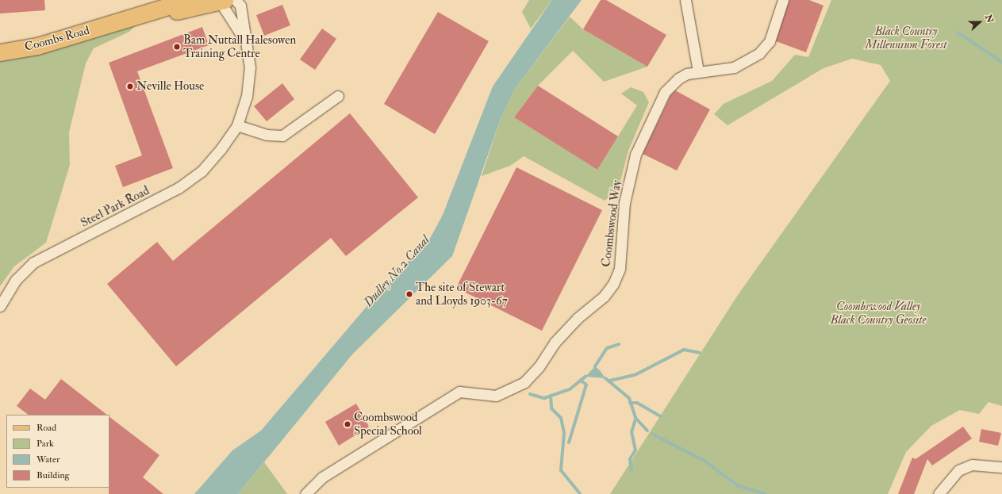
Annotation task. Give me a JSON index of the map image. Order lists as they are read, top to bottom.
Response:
{
  "streets": {
    "main road": ["Coombs Road"],
    "street": ["Steel Park Road", "Coombswood Way"]
  },
  "crossings": [
    ["Coombs Road", "Steel Park Road"]
  ],
  "water": ["Dudley No.2 Canal"],
  "parks": ["Black Country Millennium Forest", "Coombswood Valley Black Country Geosite"],
  "places": [
    "Bam Nuttall Halesowen Training Centre",
    "Neville House",
    "The site of Stewart and Lloyds 1903-67",
    "Coombswood Special School"
  ],
  "legend": [
    "Road",
    "Park",
    "Water",
    "Building"
  ],
  "north": "right"
}
